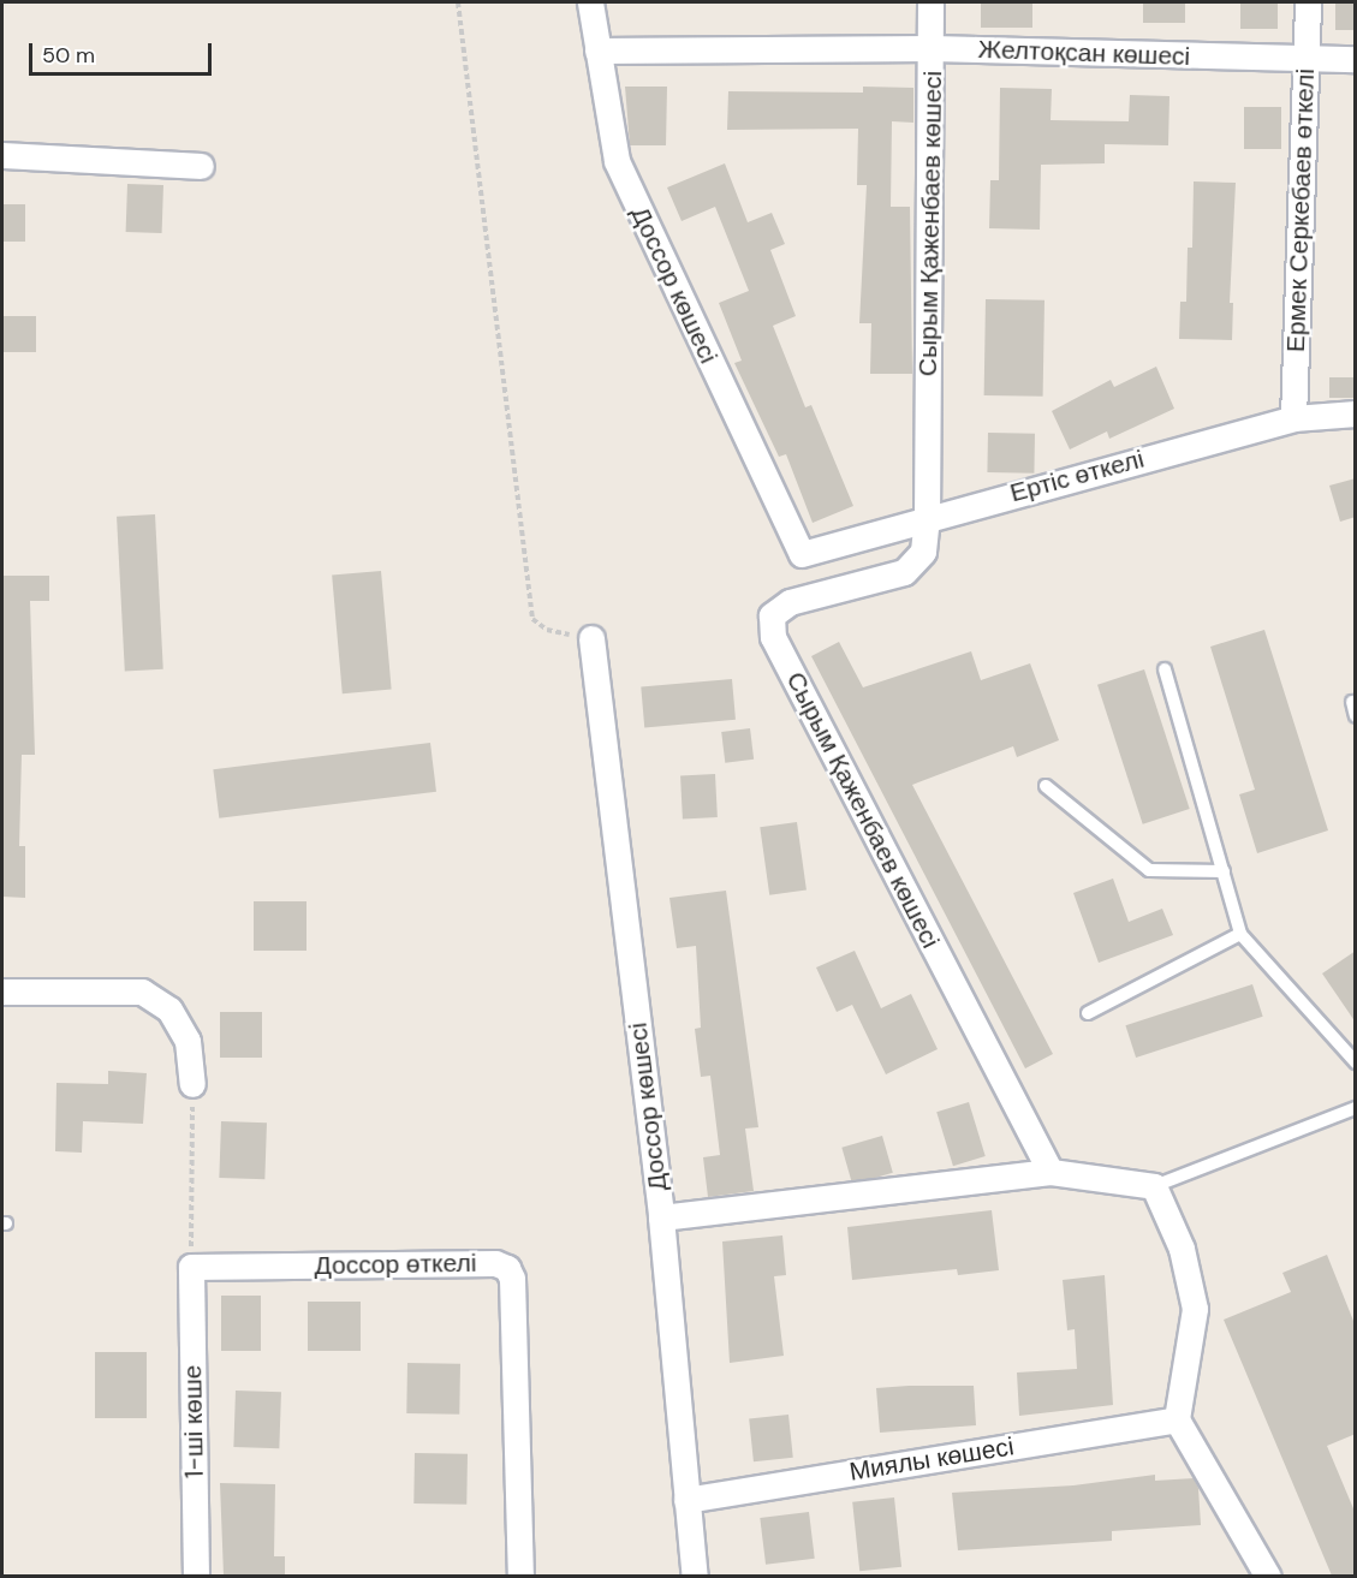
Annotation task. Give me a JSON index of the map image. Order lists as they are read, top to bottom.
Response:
{
  "streets": {
    "street": [
      "Желтоқсан көшесі",
      "Ермек Серкебаев өткелі",
      "Сырым Қаженбаев көшесі",
      "Доссор көшесі",
      "Ертіс өткелі",
      "Доссор өткелі",
      "1-ші көше",
      "Миялы көшесі"
    ]
  },
  "crossings": [
    ["Желтоқсан көшесі", "Ермек Серкебаев өткелі"],
    ["Желтоқсан көшесі", "Сырым Қаженбаев көшесі"],
    ["Желтоқсан көшесі", "Доссор көшесі"],
    ["Ермек Серкебаев өткелі", "Ертіс өткелі"],
    ["Сырым Қаженбаев көшесі", "Ертіс өткелі"],
    ["Доссор көшесі", "Ертіс өткелі"],
    ["Доссор көшесі", "Миялы көшесі"],
    ["Доссор өткелі", "1-ші көше"]
  ],
  "scale_bar": "50 m"
}
